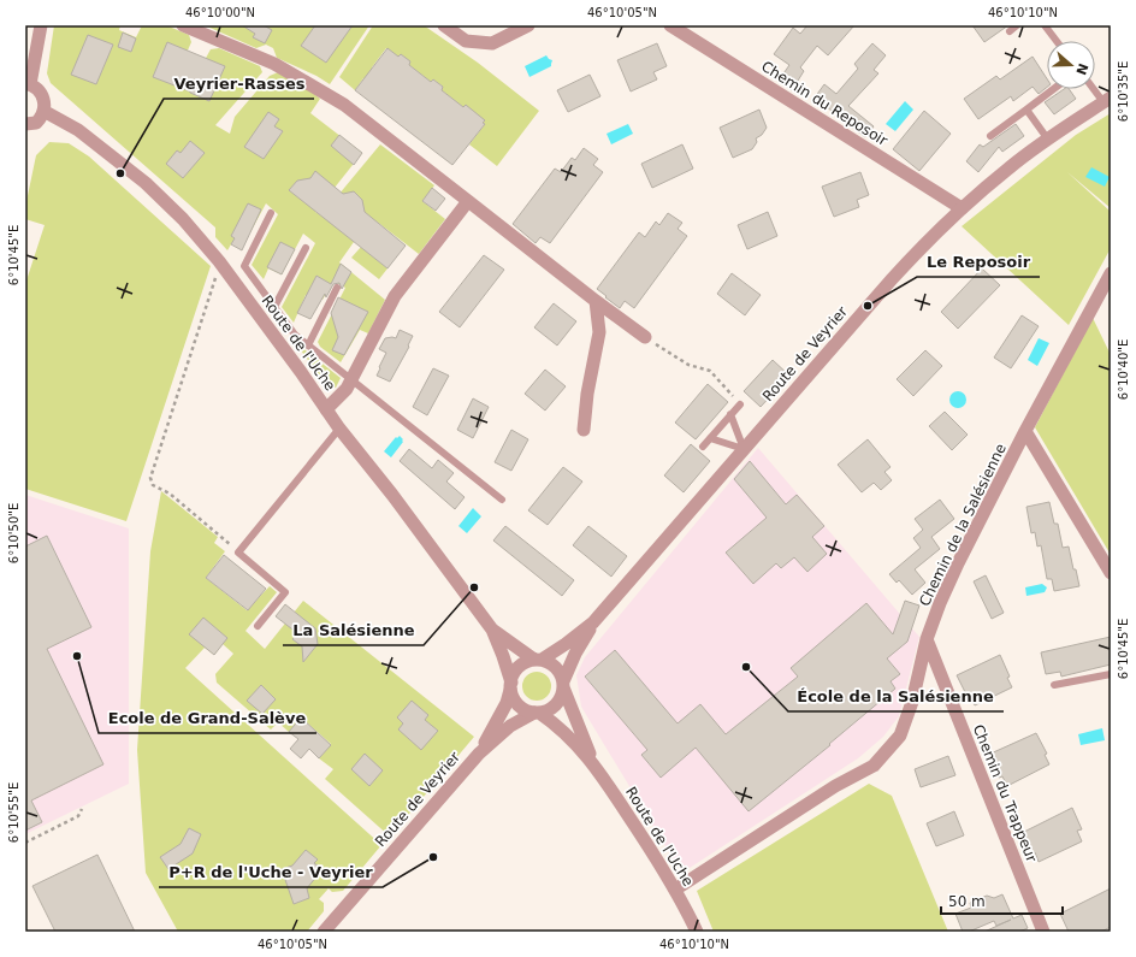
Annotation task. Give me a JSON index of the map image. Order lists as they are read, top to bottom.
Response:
{
  "streets": {
    "street": [
      "Chemin du Reposoir",
      "Route de l'Uche",
      "Route de Veyrier",
      "Chemin de la Salésienne",
      "Chemin du Trappeur"
    ]
  },
  "crossings": [
    ["Chemin du Reposoir", "Route de Veyrier"],
    ["Route de l'Uche", "Route de Veyrier"],
    ["Route de l'Uche", "Chemin de la Salésienne"],
    ["Chemin de la Salésienne", "Chemin du Trappeur"]
  ],
  "places": [
    "Veyrier-Rasses",
    "Le Reposoir",
    "La Salésienne",
    "Ecole de Grand-Salève",
    "École de la Salésienne",
    "P+R de l'Uche - Veyrier"
  ],
  "scale_bar": "50 m",
  "north": "right",
  "coordinates": [
    "46°10'00\"N",
    "46°10'05\"N",
    "46°10'10\"N",
    "6°10'35\"E",
    "6°10'45\"E",
    "6°10'40\"E",
    "6°10'50\"E",
    "6°10'55\"E"
  ]
}
